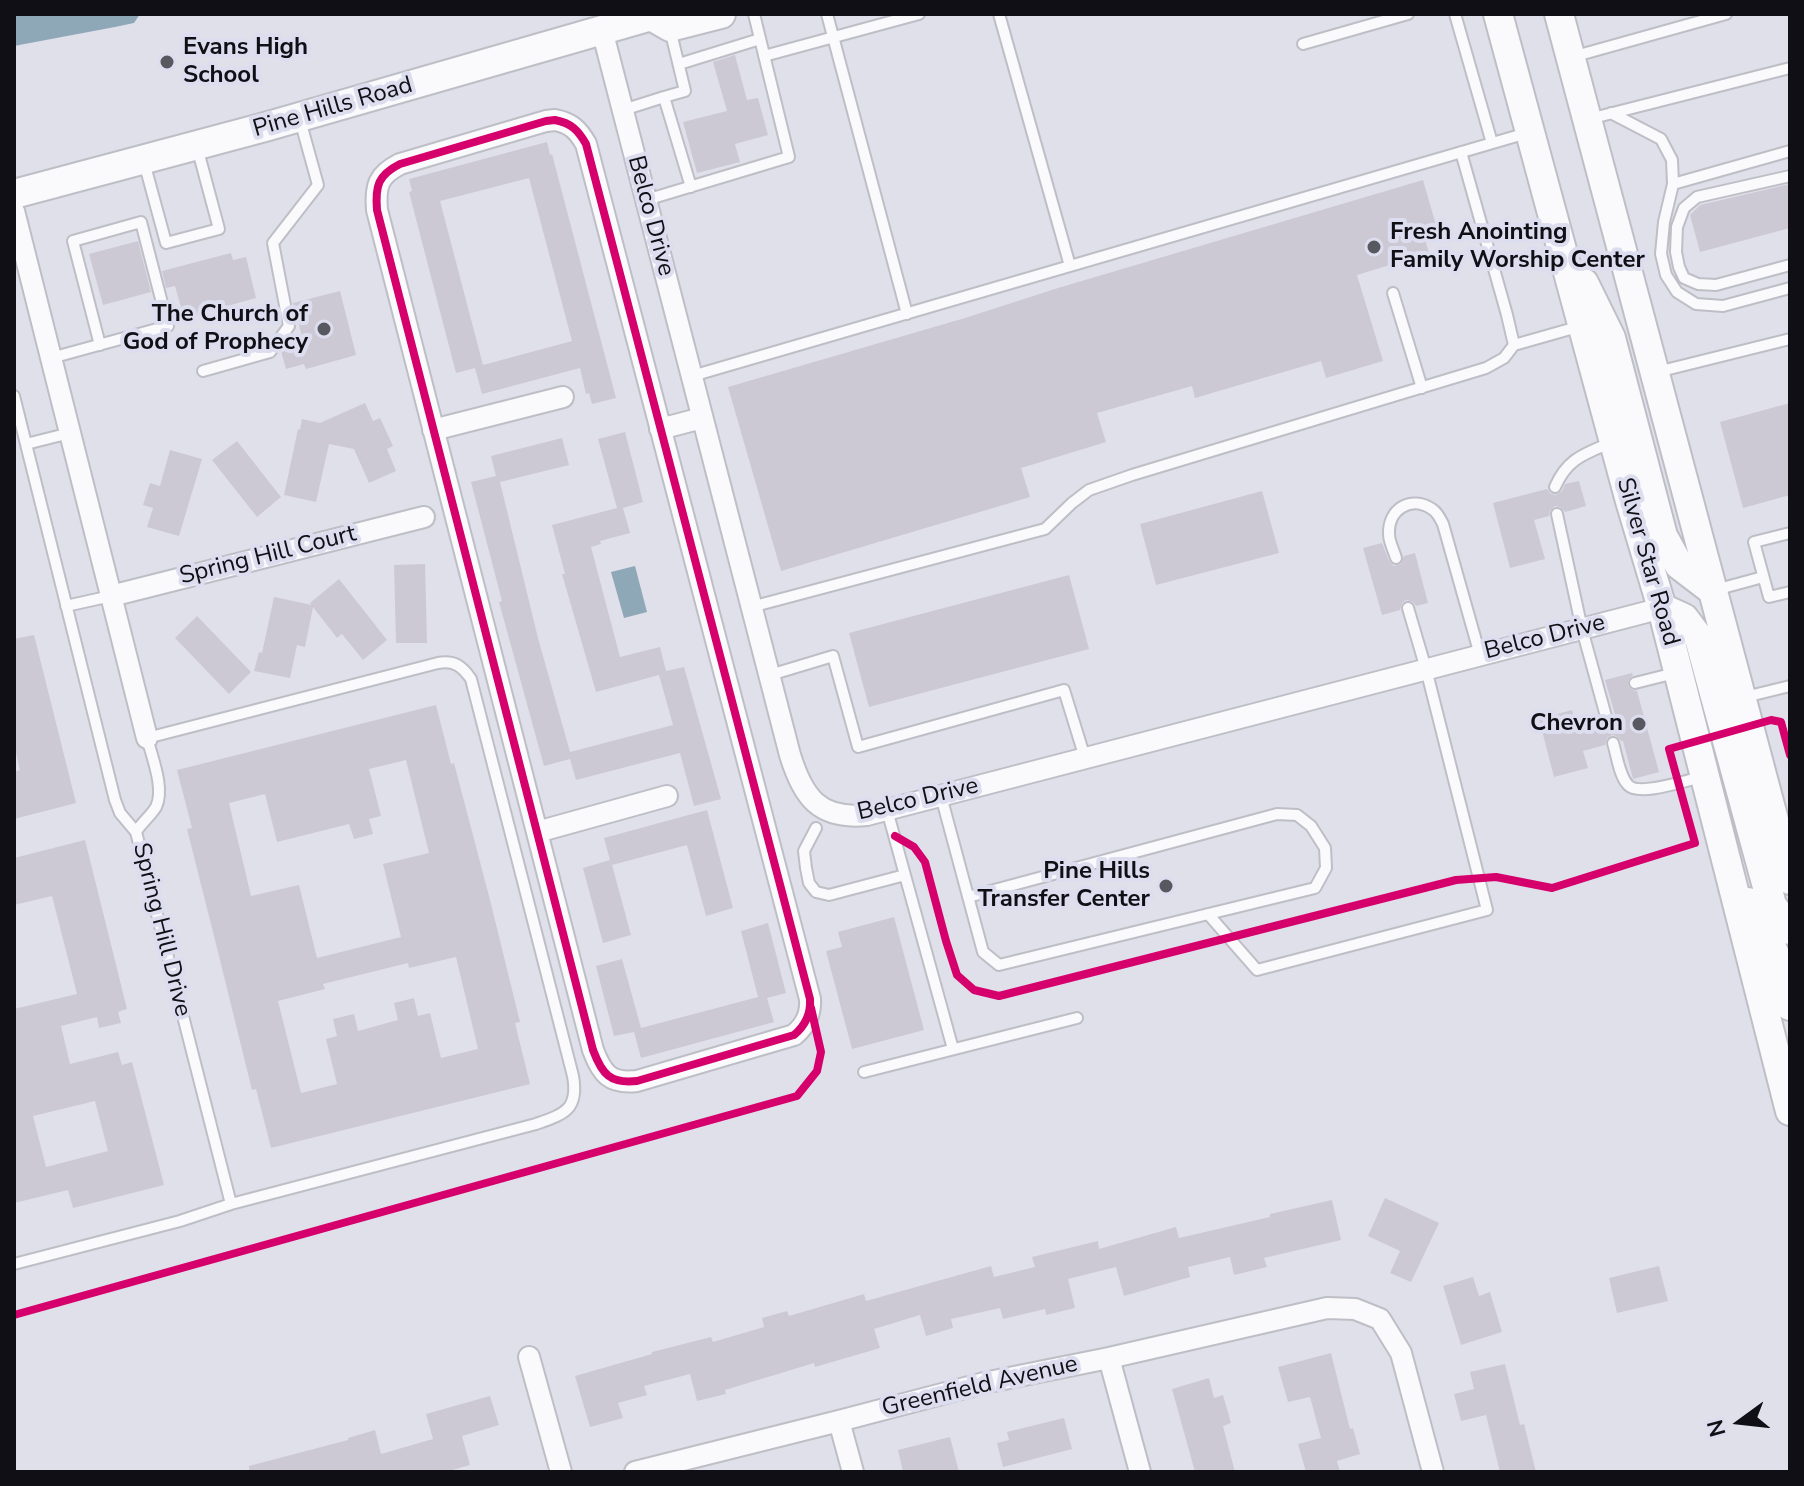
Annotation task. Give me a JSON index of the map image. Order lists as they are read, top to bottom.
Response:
{
  "streets": {
    "main road": ["Pine Hills Road", "Silver Star Road"],
    "street": ["Belco Drive", "Spring Hill Court", "Greenfield Avenue"],
    "lane": ["Spring Hill Drive"]
  },
  "crossings": [
    ["Pine Hills Road", "Belco Drive"],
    ["Belco Drive", "Silver Star Road"]
  ],
  "places": [
    "Evans High School",
    "Fresh Anointing Family Worship Center",
    "The Church of God of Prophecy",
    "Chevron",
    "Pine Hills Transfer Center"
  ],
  "north": "left"
}
